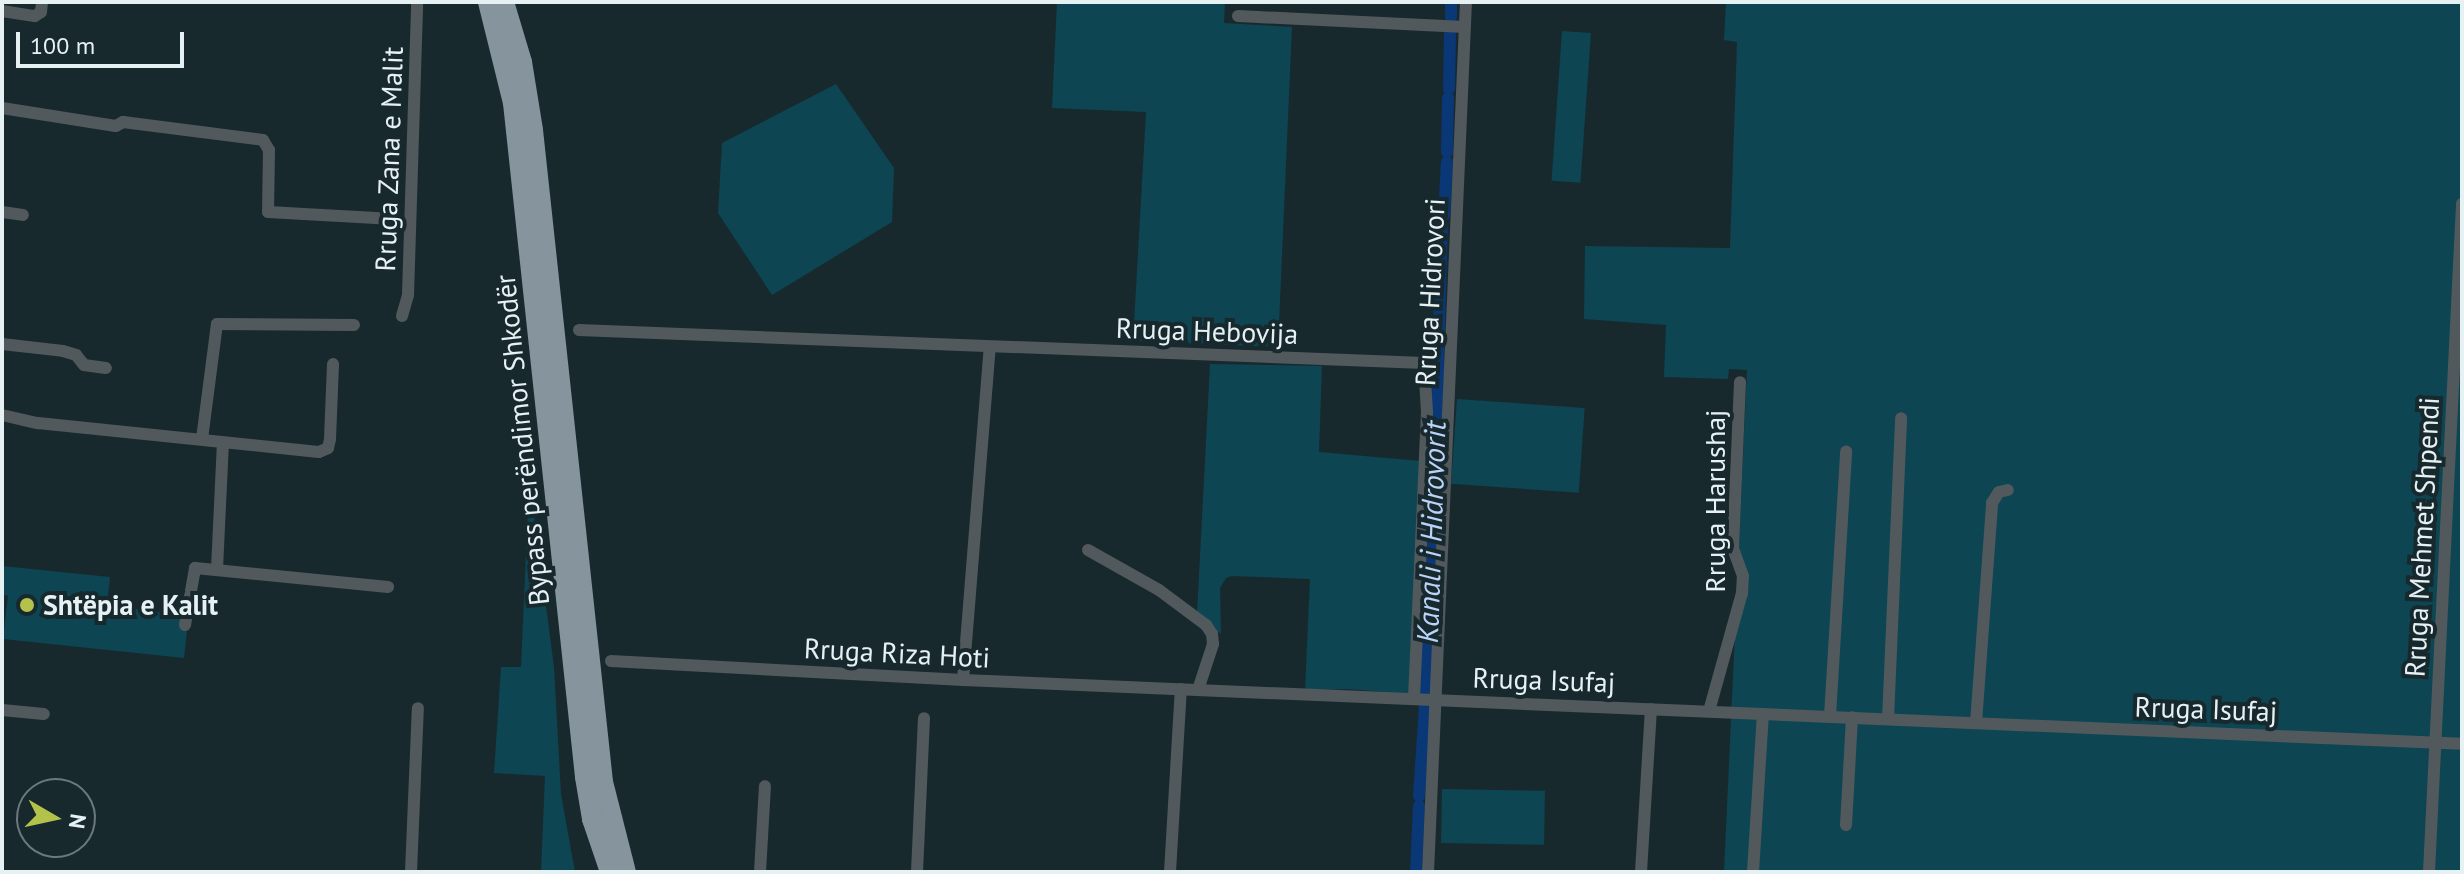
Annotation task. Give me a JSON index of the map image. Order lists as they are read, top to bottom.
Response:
{
  "streets": {
    "highway": ["Bypass perëndimor Shkodër"],
    "street": [
      "Rruga Zana e Malit",
      "Rruga Hidrovori",
      "Rruga Hebovija",
      "Rruga Harushaj",
      "Rruga Mehmet Shpendi",
      "Rruga Riza Hoti",
      "Rruga Isufaj"
    ]
  },
  "crossings": [
    ["Rruga Hidrovori", "Rruga Riza Hoti"],
    ["Rruga Hidrovori", "Rruga Isufaj"],
    ["Rruga Hebovija", "Rruga Riza Hoti"],
    ["Rruga Harushaj", "Rruga Isufaj"],
    ["Rruga Mehmet Shpendi", "Rruga Isufaj"],
    ["Rruga Riza Hoti", "Rruga Isufaj"]
  ],
  "water": ["Kanali i Hidrovorit"],
  "places": ["Shtëpia e Kalit"],
  "scale_bar": "100 m",
  "north": "right"
}
